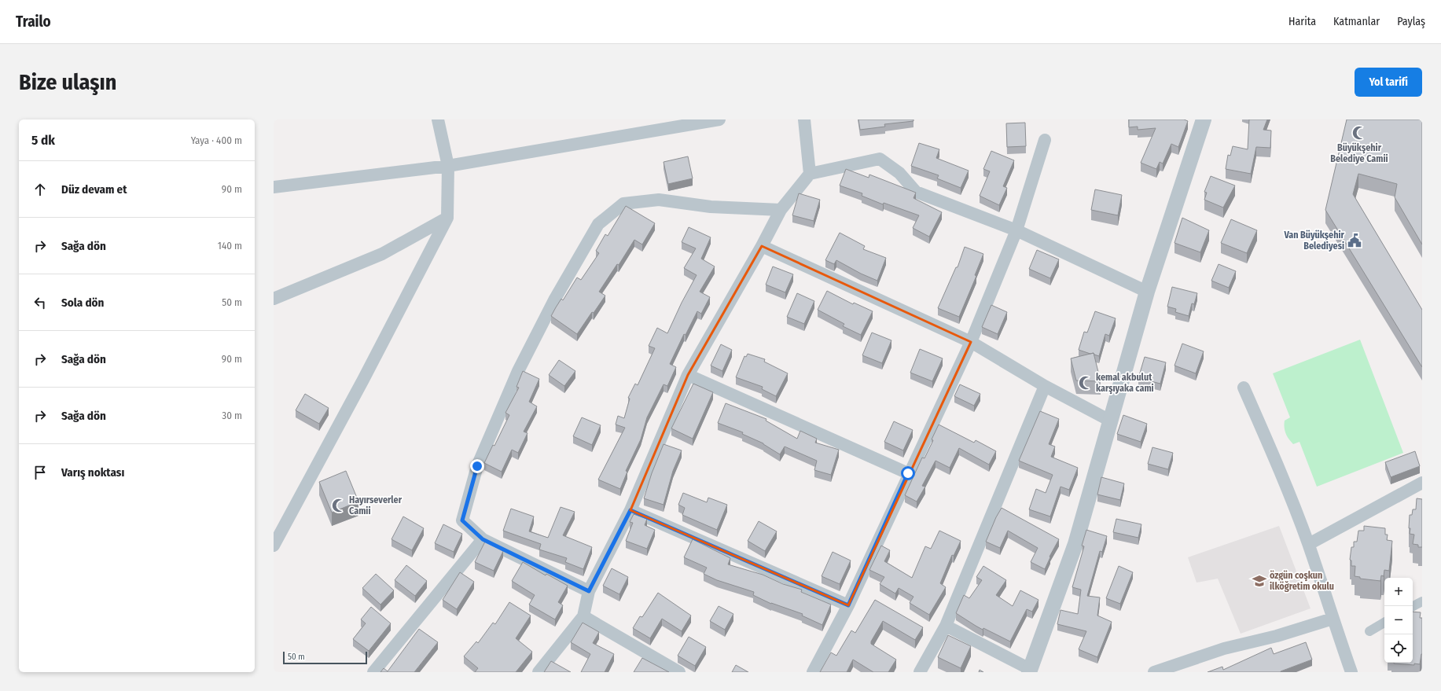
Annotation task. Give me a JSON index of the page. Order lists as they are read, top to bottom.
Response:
{
  "places": {
    "mosque": ["Büyükşehir Belediye Camii", "kemal akbulut karşıyaka cami", "Hayırseverler Camii"],
    "public building": ["Van Büyükşehir Belediyesi"],
    "school or university": ["özgün coşkun ilköğretim okulu"]
  },
  "scale_bar": "50 m",
  "page": {
    "header": "Trailo",
    "nav": ["Harita", "Katmanlar", "Paylaş"],
    "buttons": "Yol tarifi",
    "title": "Bize ulaşın",
    "heading": ["5 dk", "Yaya · 400 m"],
    "list": [
      ["Düz devam et", "90 m"],
      ["Sağa dön", "140 m"],
      ["Sola dön", "50 m"],
      ["Sağa dön", "90 m"],
      ["Sağa dön", "30 m"],
      "Varış noktası"
    ],
    "map_buttons": ["+", "−"],
    "scale": "50 m"
  }
}
